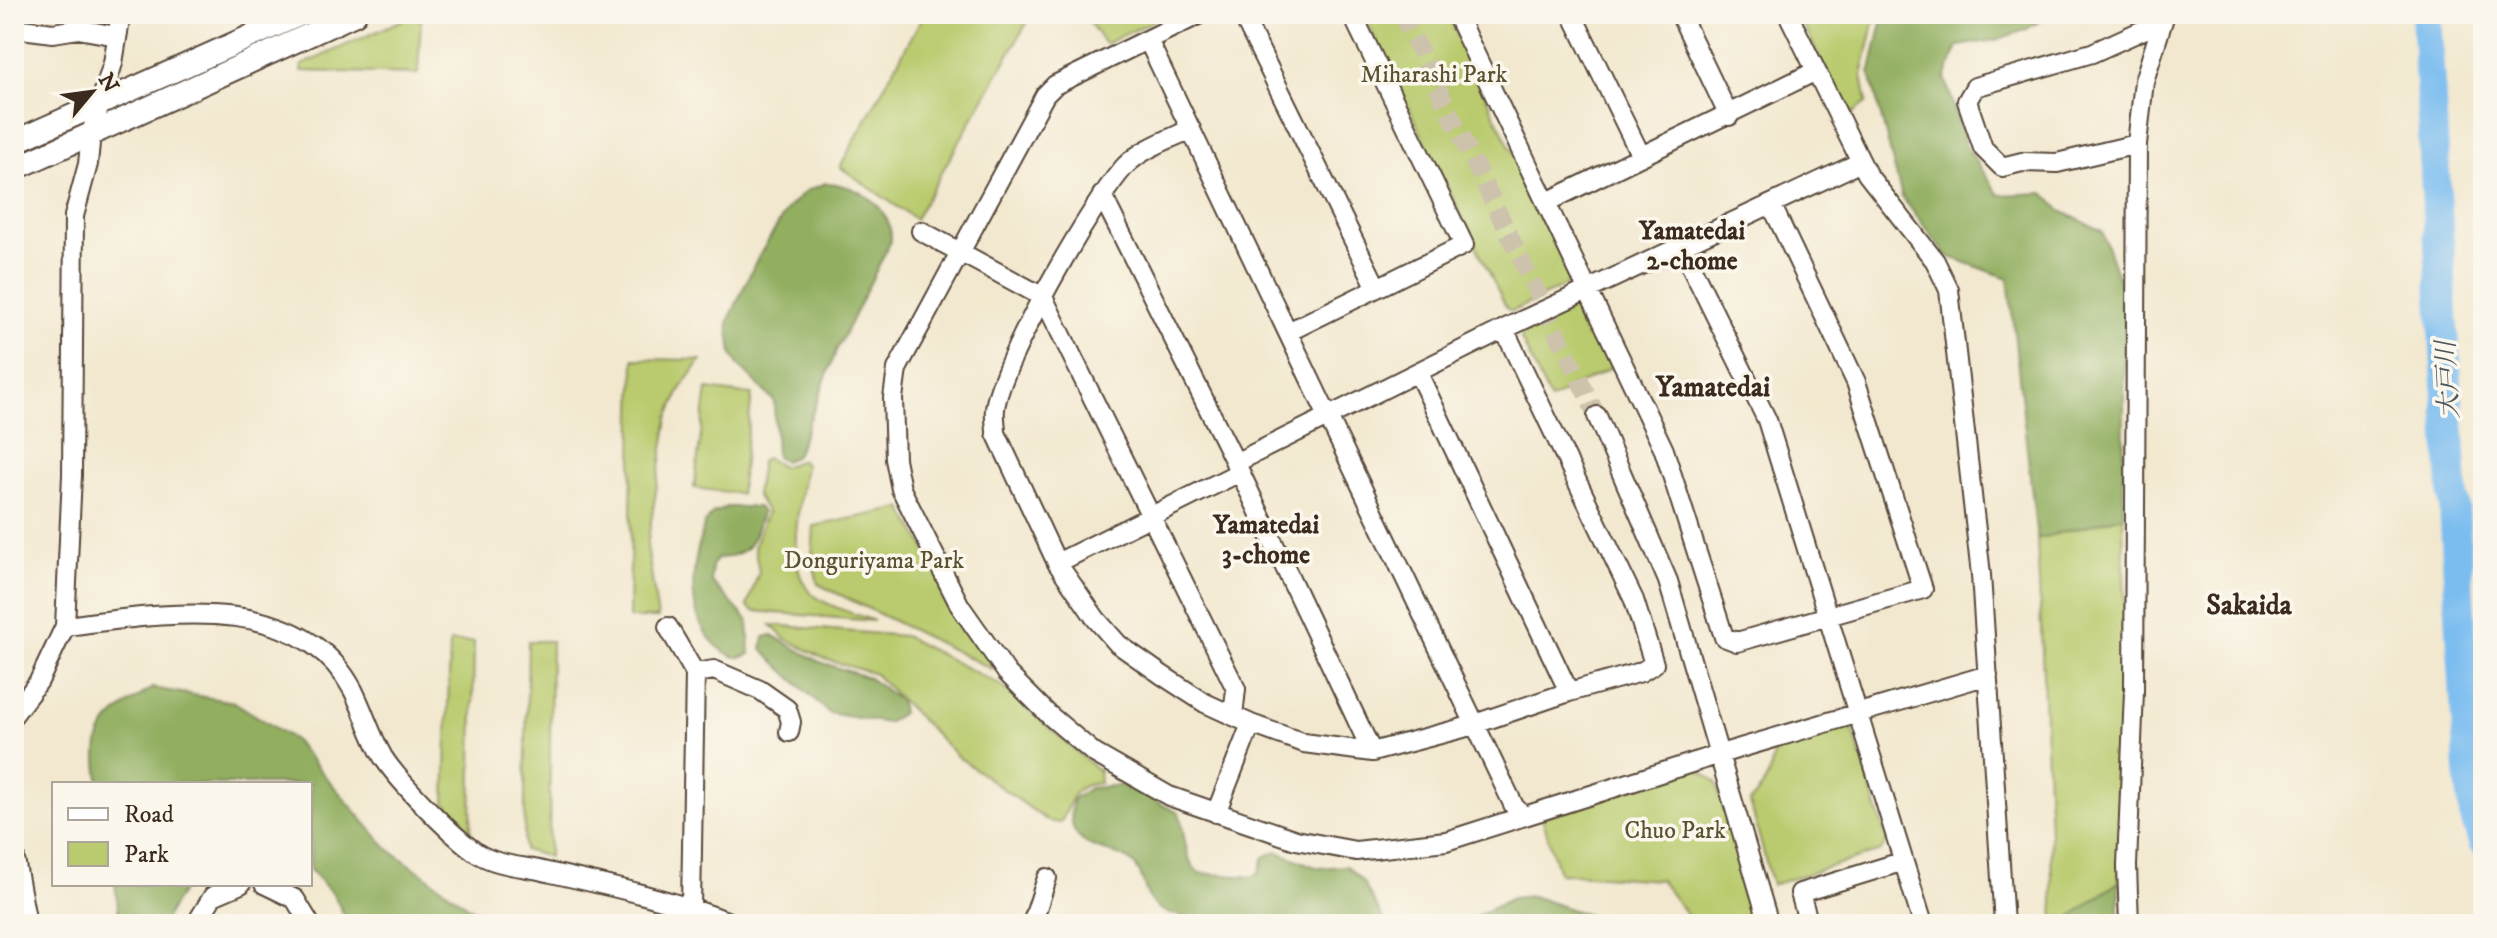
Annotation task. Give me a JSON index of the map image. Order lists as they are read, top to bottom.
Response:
{
  "districts": [
    "Yamatedai 2-chome",
    "Yamatedai",
    "Yamatedai 3-chome",
    "Sakaida"
  ],
  "water": ["大戸川"],
  "parks": ["Miharashi Park", "Donguriyama Park", "Chuo Park"],
  "legend": ["Road", "Park"],
  "north": "top right"
}
